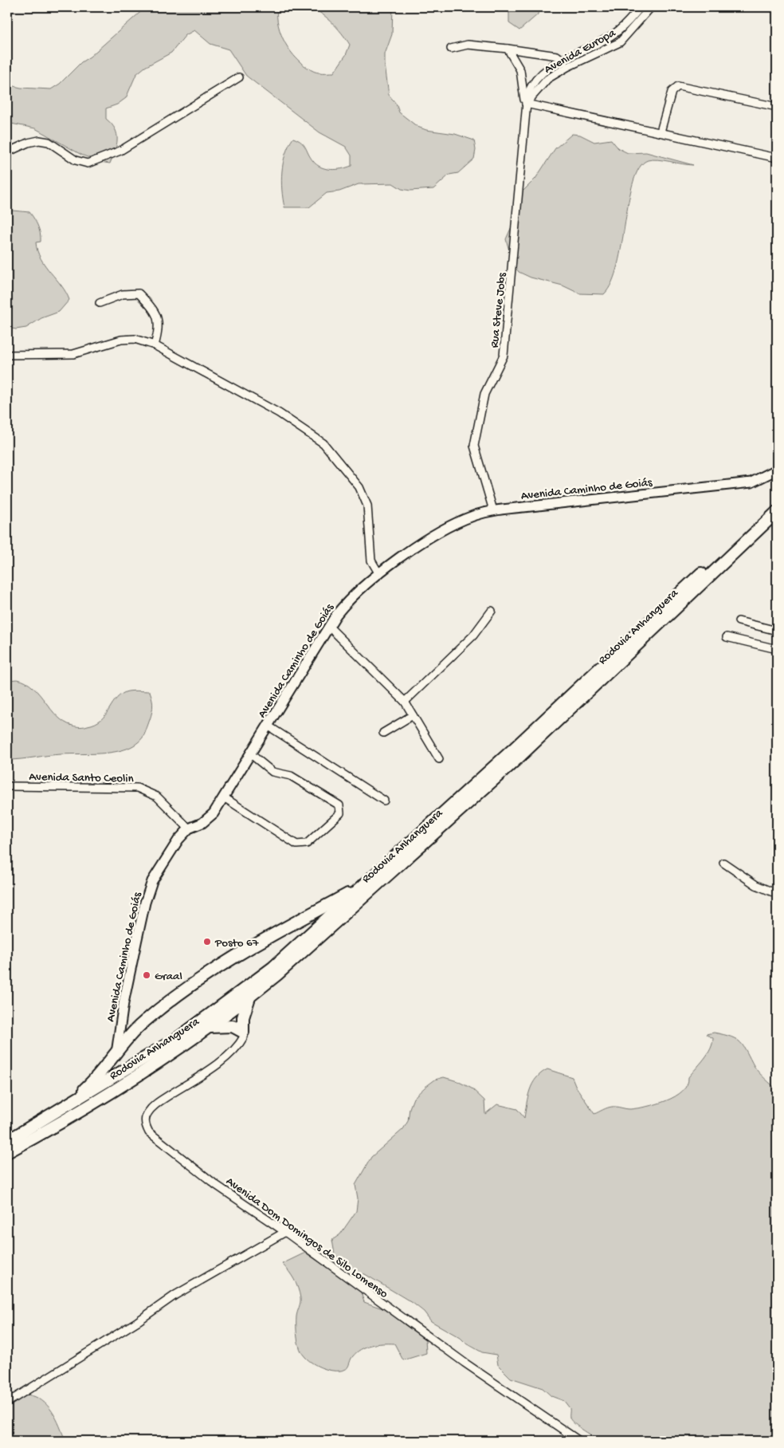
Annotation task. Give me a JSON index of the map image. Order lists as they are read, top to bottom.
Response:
{
  "streets": {
    "highway": ["Rodovia Anhanguera"],
    "main road": ["Avenida Caminho de Goiás"],
    "street": [
      "Avenida Europa",
      "Rua Steve Jobs",
      "Avenida Santo Ceolin",
      "Avenida Dom Domingos de Silo Lomenso"
    ]
  },
  "crossings": [
    ["Avenida Europa", "Rua Steve Jobs"],
    ["Rua Steve Jobs", "Avenida Caminho de Goiás"],
    ["Avenida Caminho de Goiás", "Avenida Santo Ceolin"]
  ],
  "places": ["Posto 67", "Graal"]
}
